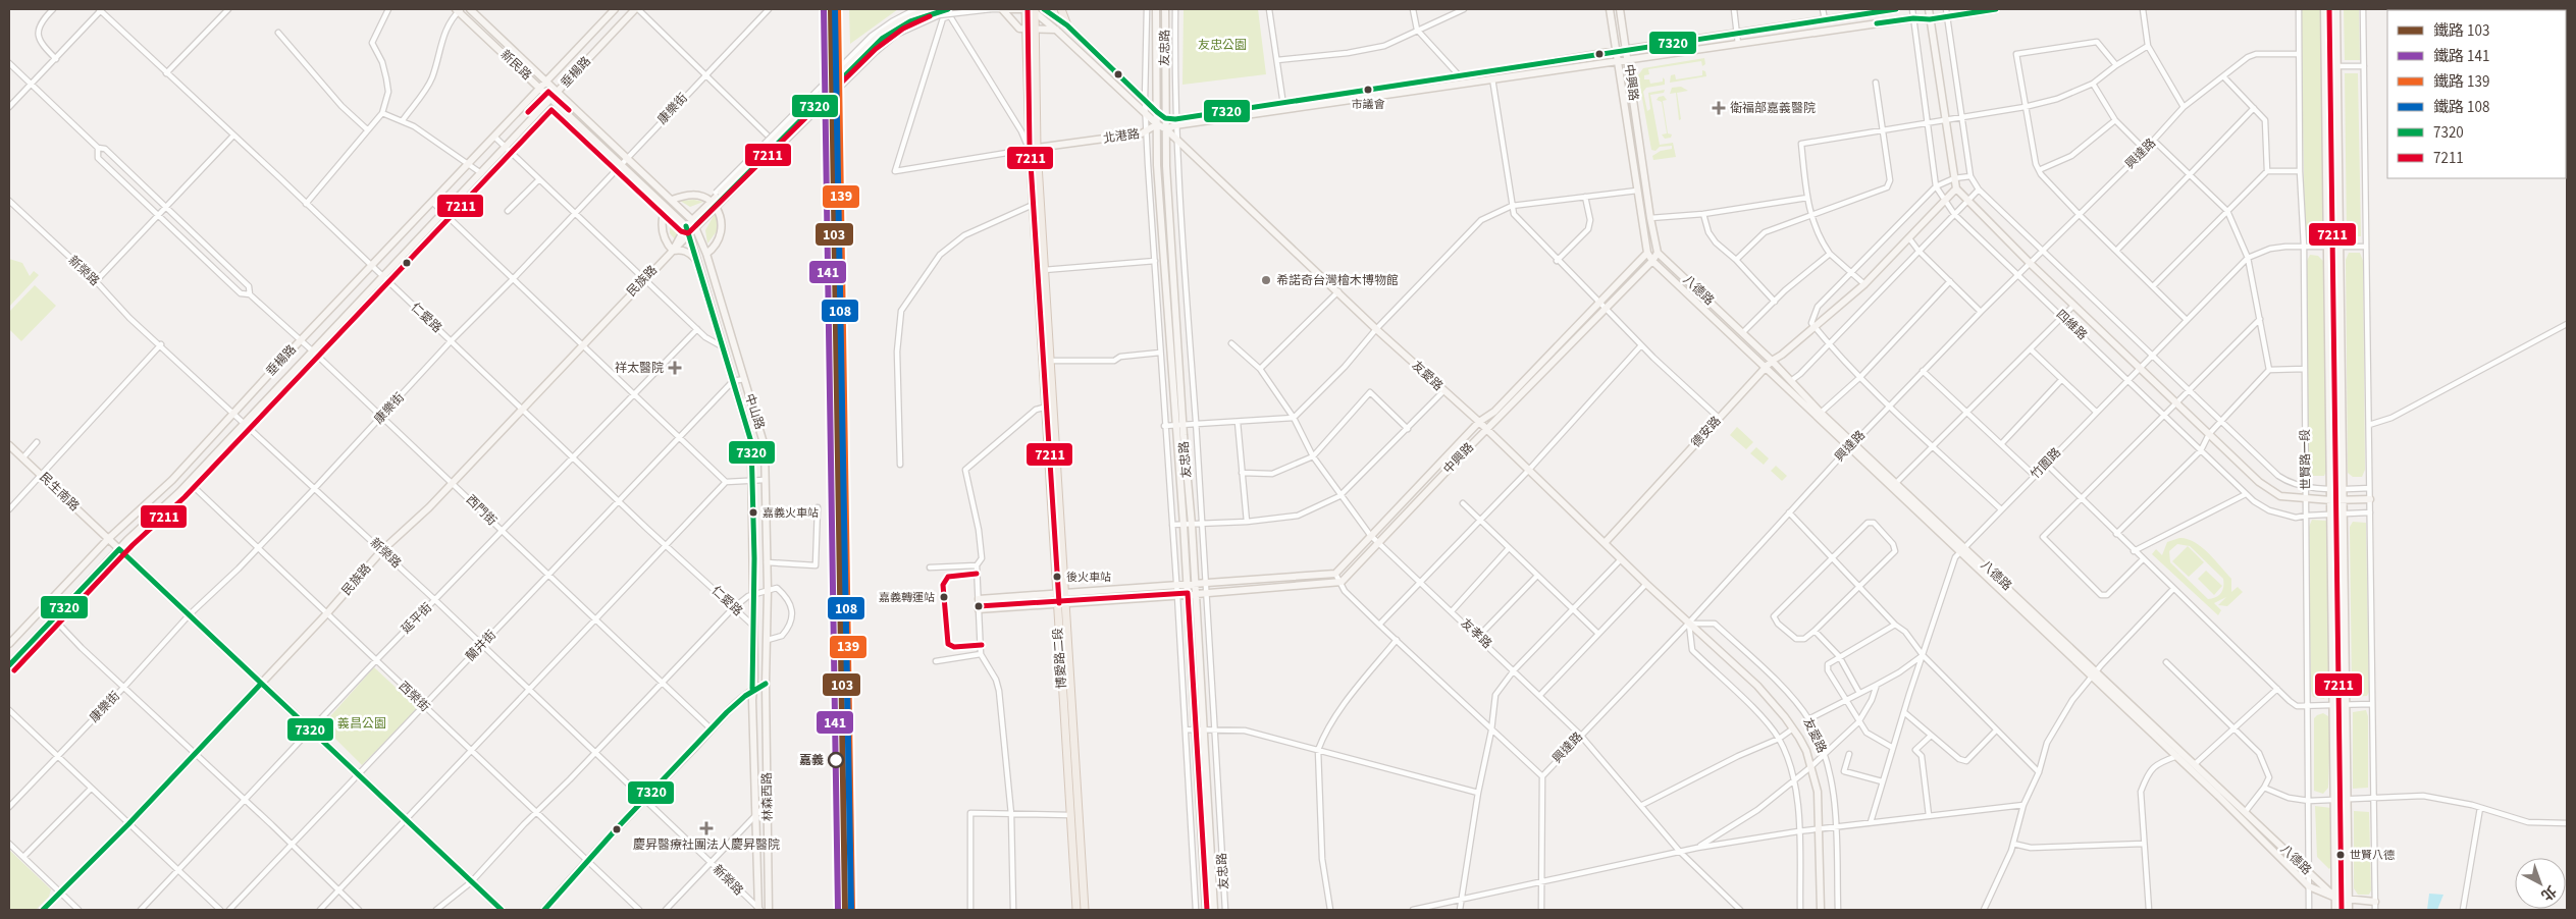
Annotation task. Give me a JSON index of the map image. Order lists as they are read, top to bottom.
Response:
{
  "streets": {
    "main road": ["博愛路二段"],
    "street": [
      "友忠路",
      "新民路",
      "垂楊路",
      "中興路",
      "康樂街",
      "北港路",
      "興達路",
      "新榮路",
      "民族路",
      "八德路",
      "仁愛路",
      "四維路",
      "友愛路",
      "中山路",
      "德安路",
      "世賢路一段",
      "竹圍路",
      "民生南路",
      "西門街",
      "延平街",
      "友孝路",
      "蘭井街",
      "西榮街",
      "林森西路"
    ]
  },
  "crossings": [
    ["友忠路", "北港路"],
    ["友忠路", "友愛路"],
    ["新民路", "垂楊路"],
    ["新民路", "康樂街"],
    ["新民路", "民族路"],
    ["新民路", "中山路"],
    ["垂楊路", "新榮路"],
    ["垂楊路", "仁愛路"],
    ["垂楊路", "民生南路"],
    ["垂楊路", "西門街"],
    ["垂楊路", "西榮街"],
    ["中興路", "八德路"],
    ["中興路", "友愛路"],
    ["中興路", "友孝路"],
    ["康樂街", "新榮路"],
    ["康樂街", "仁愛路"],
    ["康樂街", "民生南路"],
    ["康樂街", "西門街"],
    ["康樂街", "西榮街"],
    ["北港路", "友愛路"],
    ["北港路", "博愛路二段"],
    ["興達路", "八德路"],
    ["興達路", "四維路"],
    ["興達路", "友愛路"],
    ["興達路", "世賢路一段"],
    ["興達路", "友孝路"],
    ["新榮路", "民族路"],
    ["新榮路", "延平街"],
    ["新榮路", "蘭井街"],
    ["新榮路", "林森西路"],
    ["民族路", "仁愛路"],
    ["民族路", "中山路"],
    ["民族路", "民生南路"],
    ["民族路", "西門街"],
    ["民族路", "西榮街"],
    ["八德路", "德安路"],
    ["八德路", "世賢路一段"],
    ["八德路", "竹圍路"],
    ["仁愛路", "中山路"],
    ["仁愛路", "延平街"],
    ["仁愛路", "蘭井街"],
    ["四維路", "德安路"],
    ["四維路", "世賢路一段"],
    ["四維路", "竹圍路"],
    ["友愛路", "德安路"],
    ["中山路", "蘭井街"],
    ["中山路", "林森西路"],
    ["世賢路一段", "竹圍路"],
    ["民生南路", "延平街"],
    ["民生南路", "蘭井街"],
    ["西門街", "延平街"],
    ["西門街", "蘭井街"],
    ["延平街", "西榮街"],
    ["蘭井街", "西榮街"]
  ],
  "parks": ["友忠公園", "義昌公園"],
  "places": {
    "other": [
      "市議會",
      "希諾奇台灣檜木博物館",
      "嘉義火車站",
      "後火車站",
      "嘉義轉運站",
      "嘉義",
      "世賢八德"
    ],
    "health": ["衛福部嘉義醫院", "祥太醫院", "慶昇醫療社團法人慶昇醫院"]
  },
  "lines": [
    "rail line 103",
    "rail line 141",
    "rail line 139",
    "rail line 108",
    "transit line 7320",
    "transit line 7211"
  ],
  "legend": [
    "鐵路 103",
    "鐵路 141",
    "鐵路 139",
    "鐵路 108",
    "7320",
    "7211"
  ],
  "north": "bottom right"
}
